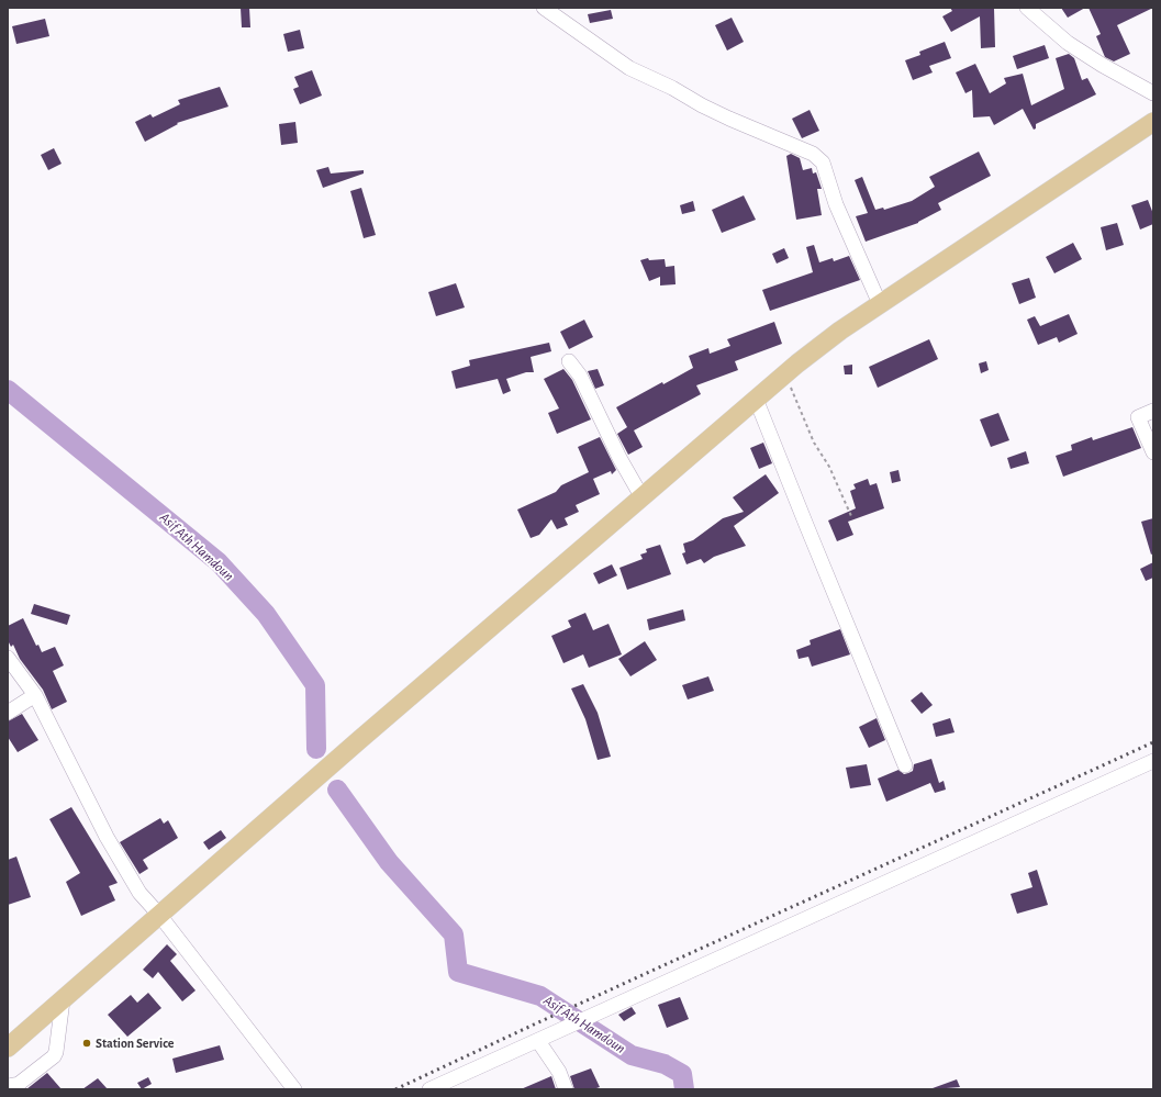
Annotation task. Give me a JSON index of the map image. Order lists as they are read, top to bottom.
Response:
{
  "water": ["Asif Ath Hamdoun"],
  "places": ["Station Service"]
}
